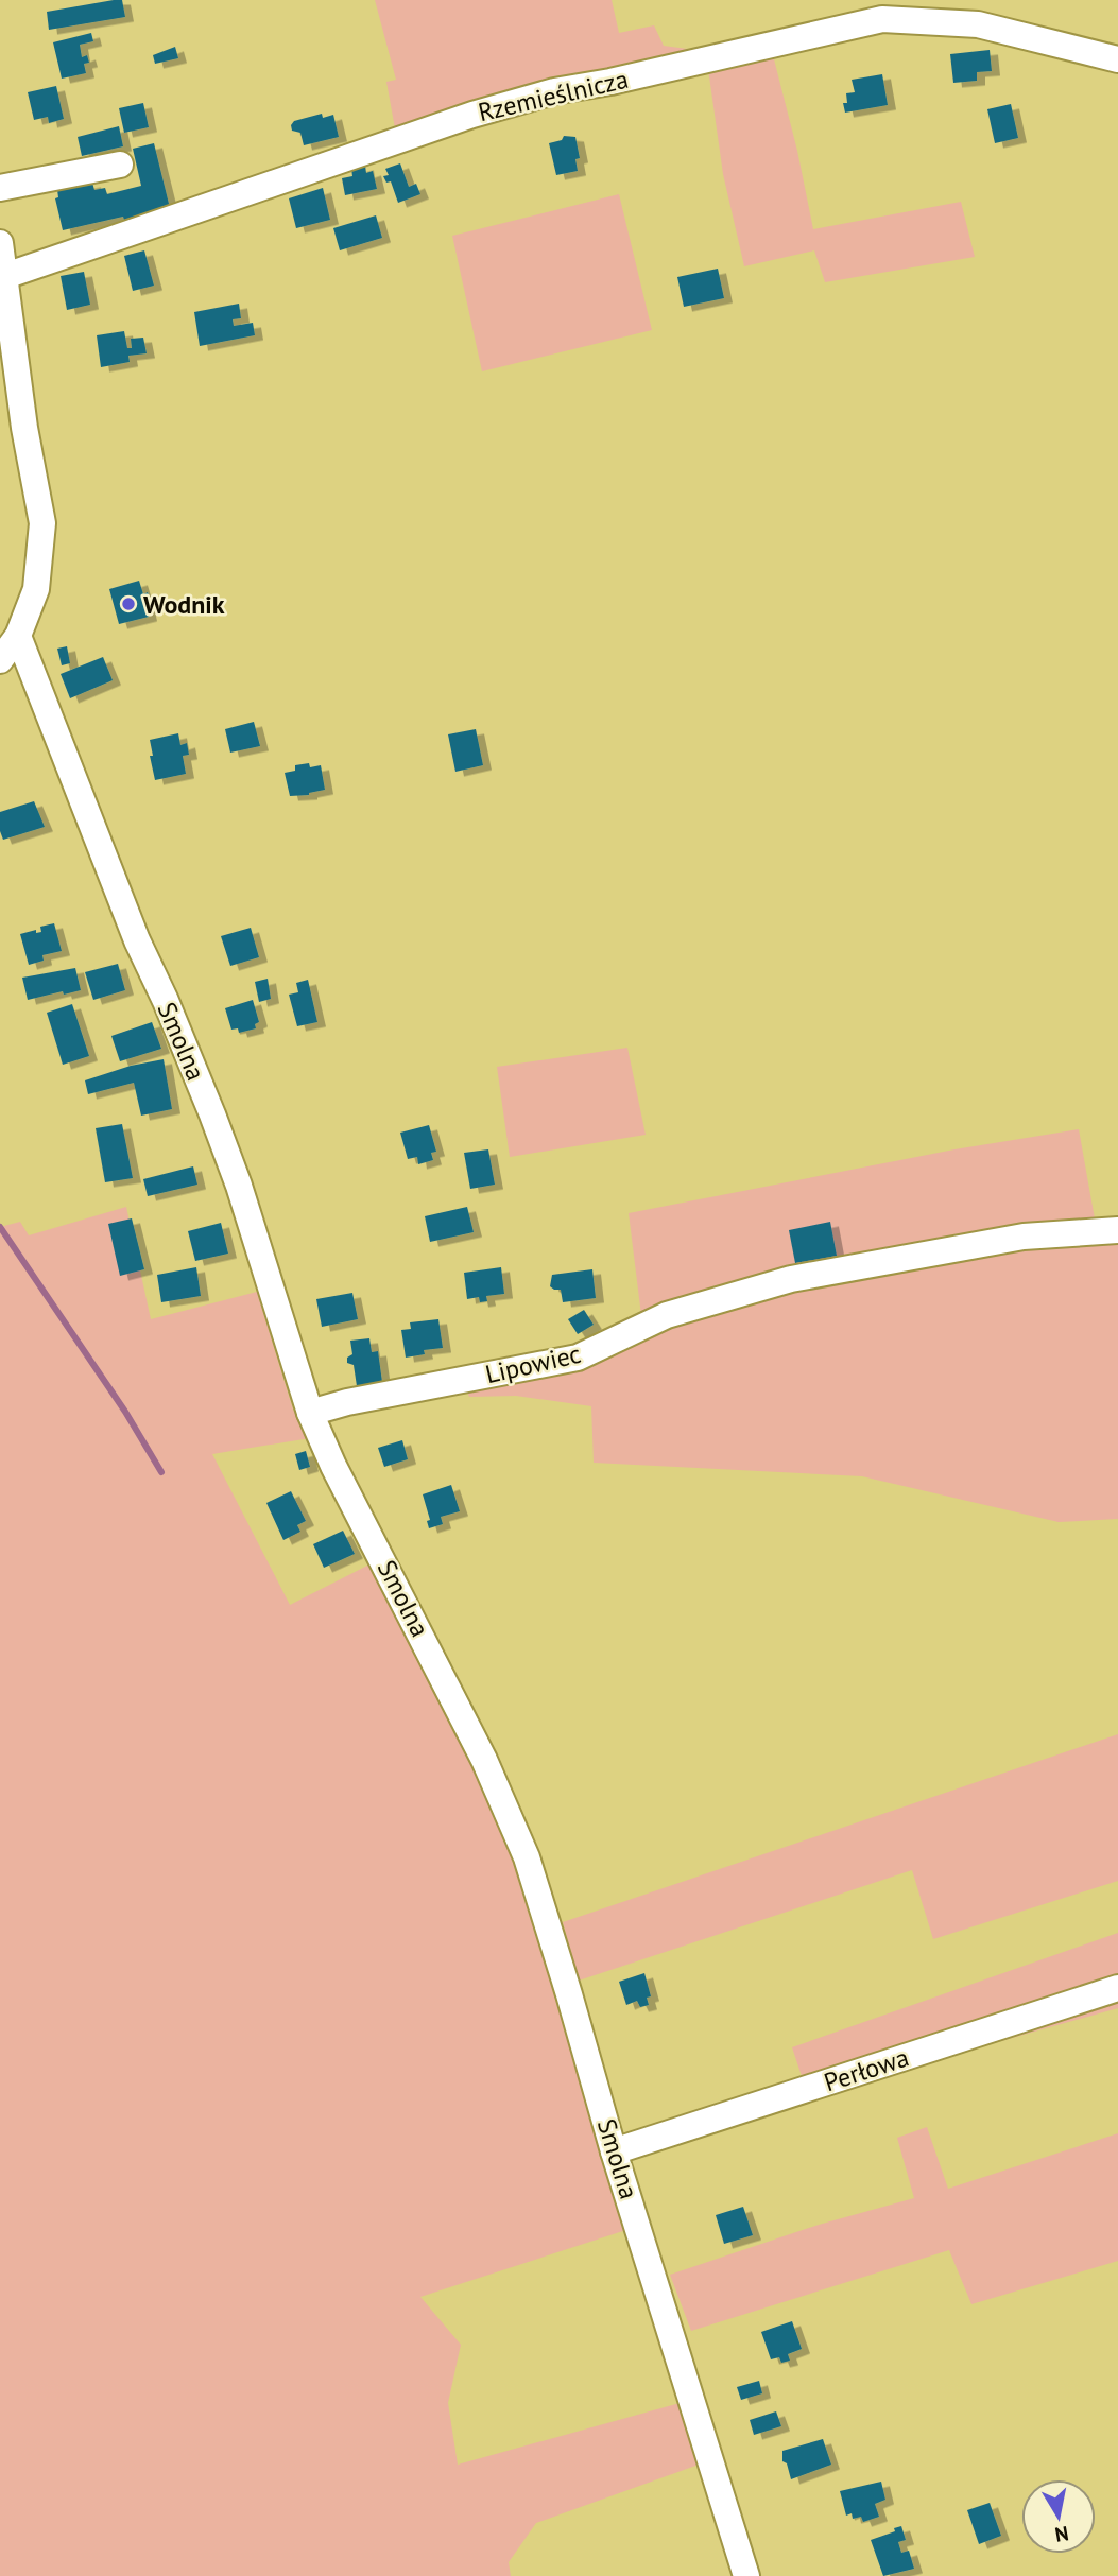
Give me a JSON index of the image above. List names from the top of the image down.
{
  "streets": {
    "street": [
      "Rzemieślnicza",
      "Smolna",
      "Lipowiec",
      "Perłowa"
    ]
  },
  "crossings": [
    ["Smolna", "Lipowiec"],
    ["Smolna", "Perłowa"]
  ],
  "places": ["Wodnik"],
  "north": "bottom"
}
